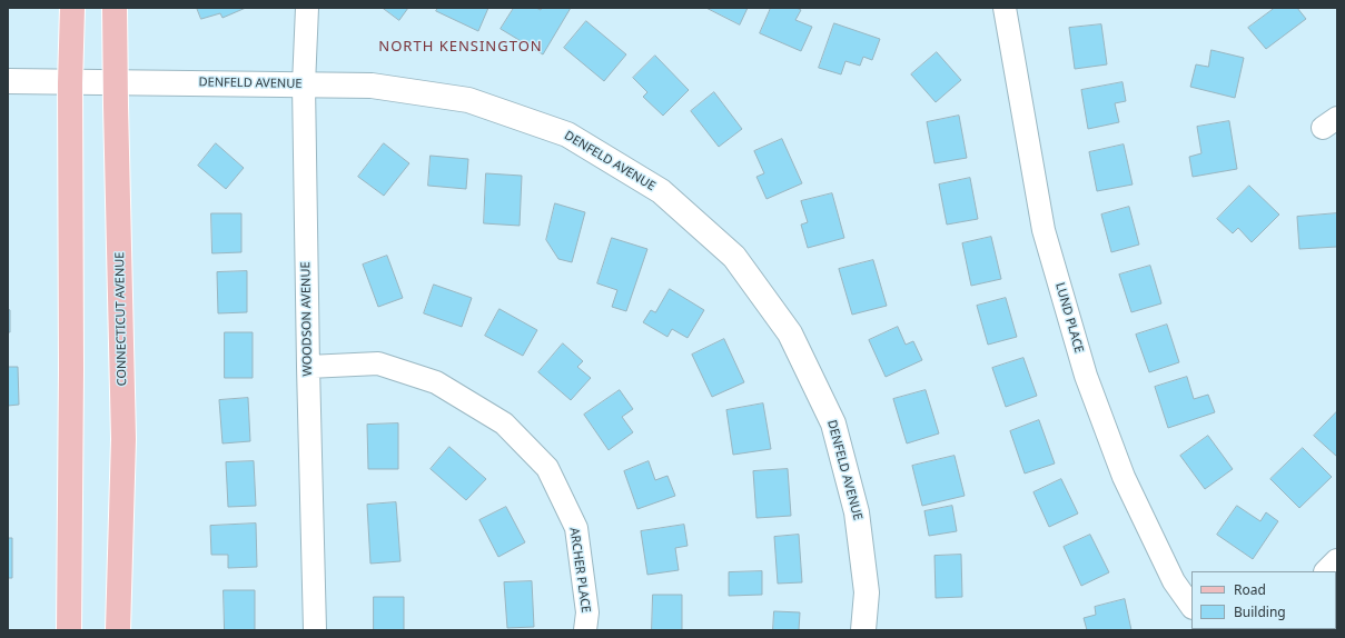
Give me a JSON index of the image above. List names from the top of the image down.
{
  "streets": {
    "main road": ["CONNECTICUT AVENUE"],
    "street": [
      "DENFELD AVENUE",
      "LUND PLACE",
      "WOODSON AVENUE",
      "ARCHER PLACE"
    ]
  },
  "crossings": [
    ["DENFELD AVENUE", "CONNECTICUT AVENUE"],
    ["DENFELD AVENUE", "WOODSON AVENUE"],
    ["WOODSON AVENUE", "ARCHER PLACE"]
  ],
  "districts": ["NORTH KENSINGTON"],
  "legend": ["Road", "Building"]
}
